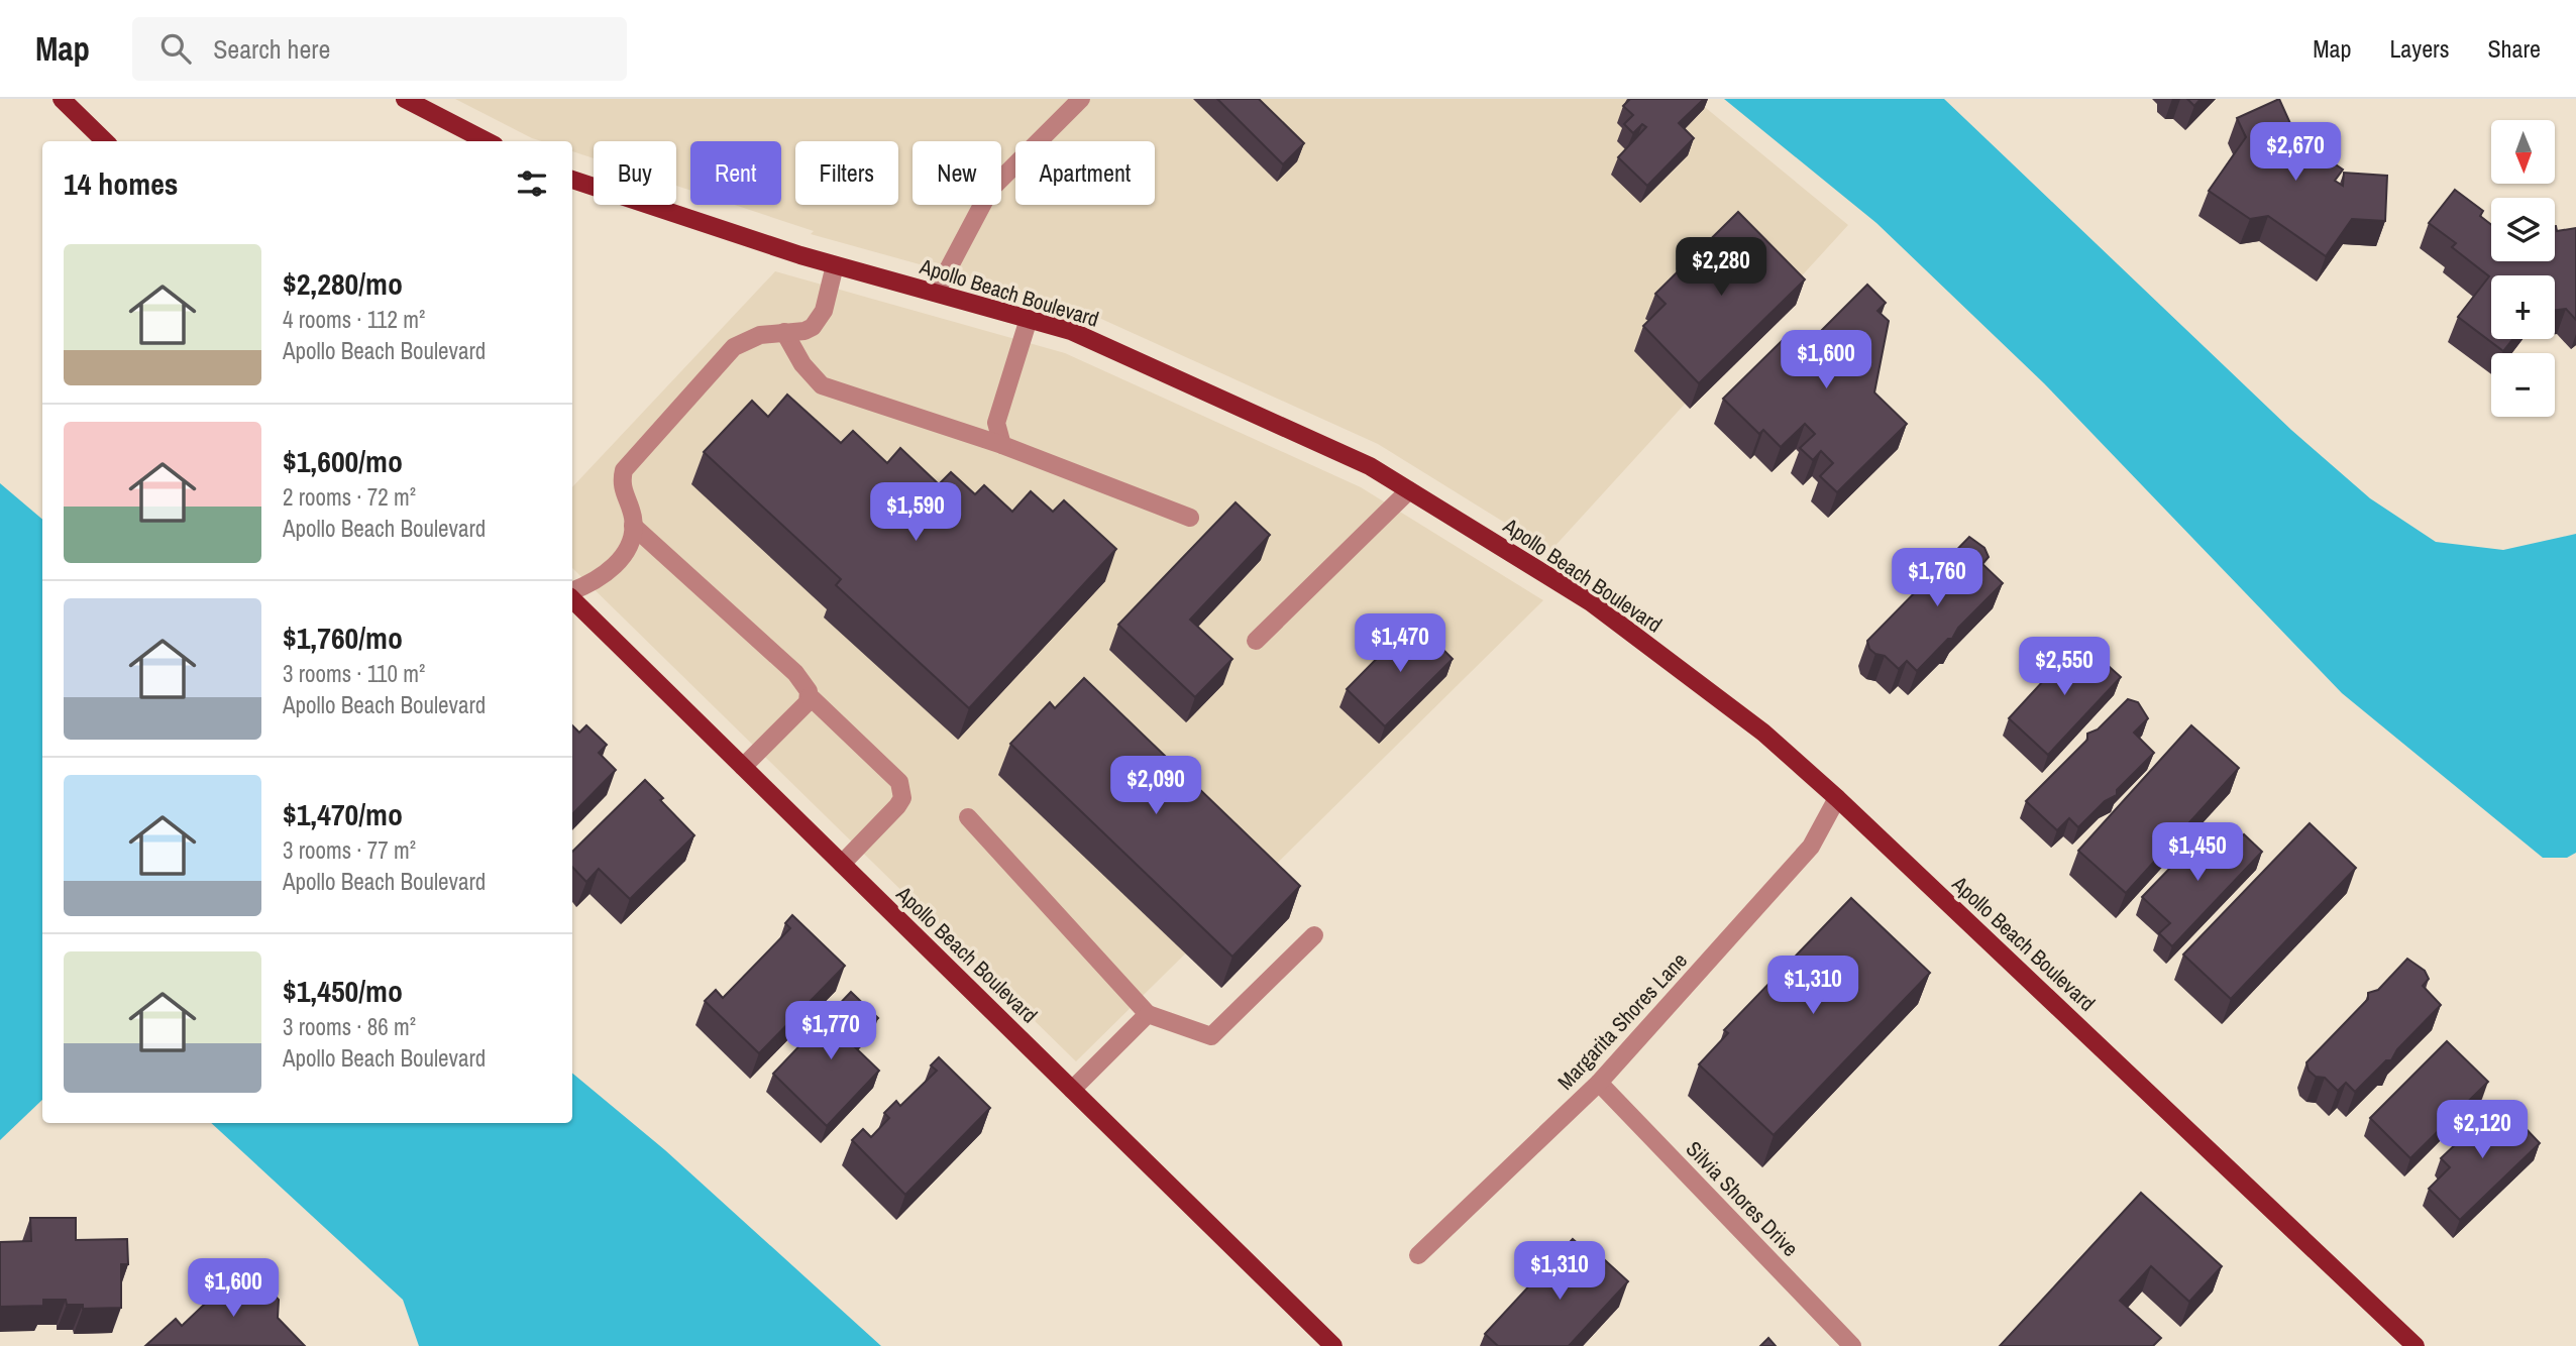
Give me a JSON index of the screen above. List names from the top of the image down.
{
  "streets": {
    "main road": ["Apollo Beach Boulevard"],
    "street": ["Margarita Shores Lane", "Silvia Shores Drive"]
  },
  "crossings": [
    ["Apollo Beach Boulevard", "Margarita Shores Lane"],
    ["Margarita Shores Lane", "Silvia Shores Drive"]
  ],
  "north": "bottom",
  "page": {
    "header": "Map",
    "search": "Search here",
    "nav": ["Map", "Layers", "Share"],
    "map_buttons": ["+", "−"],
    "price": [
      "$2,670",
      "$2,280",
      "$1,600",
      "$1,590",
      "$1,760",
      "$1,470",
      "$2,550",
      "$2,090",
      "$1,450",
      "$1,310",
      "$1,770",
      "$2,120",
      "$1,310",
      "$1,600"
    ],
    "chip": [
      "Buy",
      "Rent",
      "Filters",
      "New",
      "Apartment"
    ],
    "heading": "14 homes",
    "list": [
      {
        "name": "$2,280/mo",
        "note": "4 rooms · 112 m² · Apollo Beach Boulevard"
      },
      {
        "name": "$1,600/mo",
        "note": "2 rooms · 72 m² · Apollo Beach Boulevard"
      },
      {
        "name": "$1,760/mo",
        "note": "3 rooms · 110 m² · Apollo Beach Boulevard"
      },
      {
        "name": "$1,470/mo",
        "note": "3 rooms · 77 m² · Apollo Beach Boulevard"
      },
      {
        "name": "$1,450/mo",
        "note": "3 rooms · 86 m² · Apollo Beach Boulevard"
      }
    ]
  }
}
